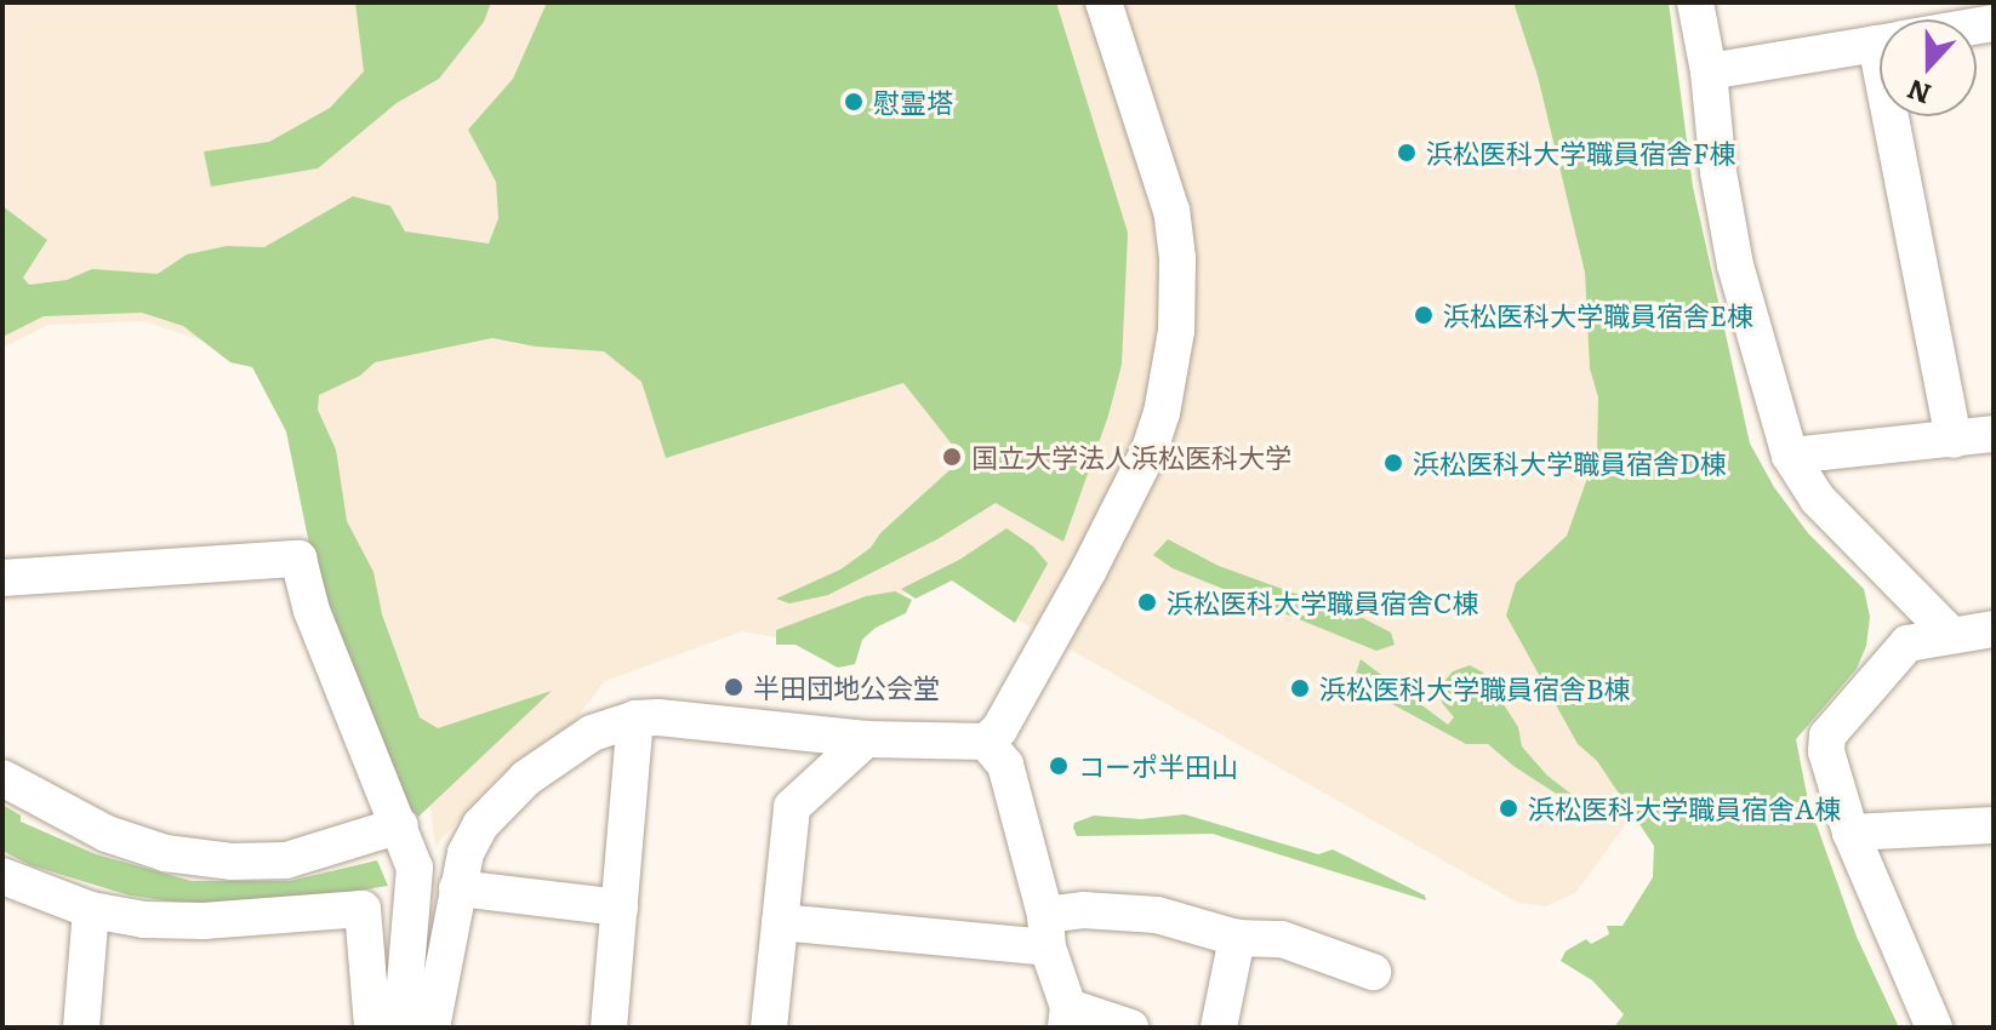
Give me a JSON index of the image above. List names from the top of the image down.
{
  "places": [
    "慰霊塔",
    "浜松医科大学職員宿舎F棟",
    "浜松医科大学職員宿舎E棟",
    "国立大学法人浜松医科大学",
    "浜松医科大学職員宿舎D棟",
    "浜松医科大学職員宿舎C棟",
    "半田団地公会堂",
    "浜松医科大学職員宿舎B棟",
    "コーポ半田山",
    "浜松医科大学職員宿舎A棟"
  ],
  "north": "bottom"
}
